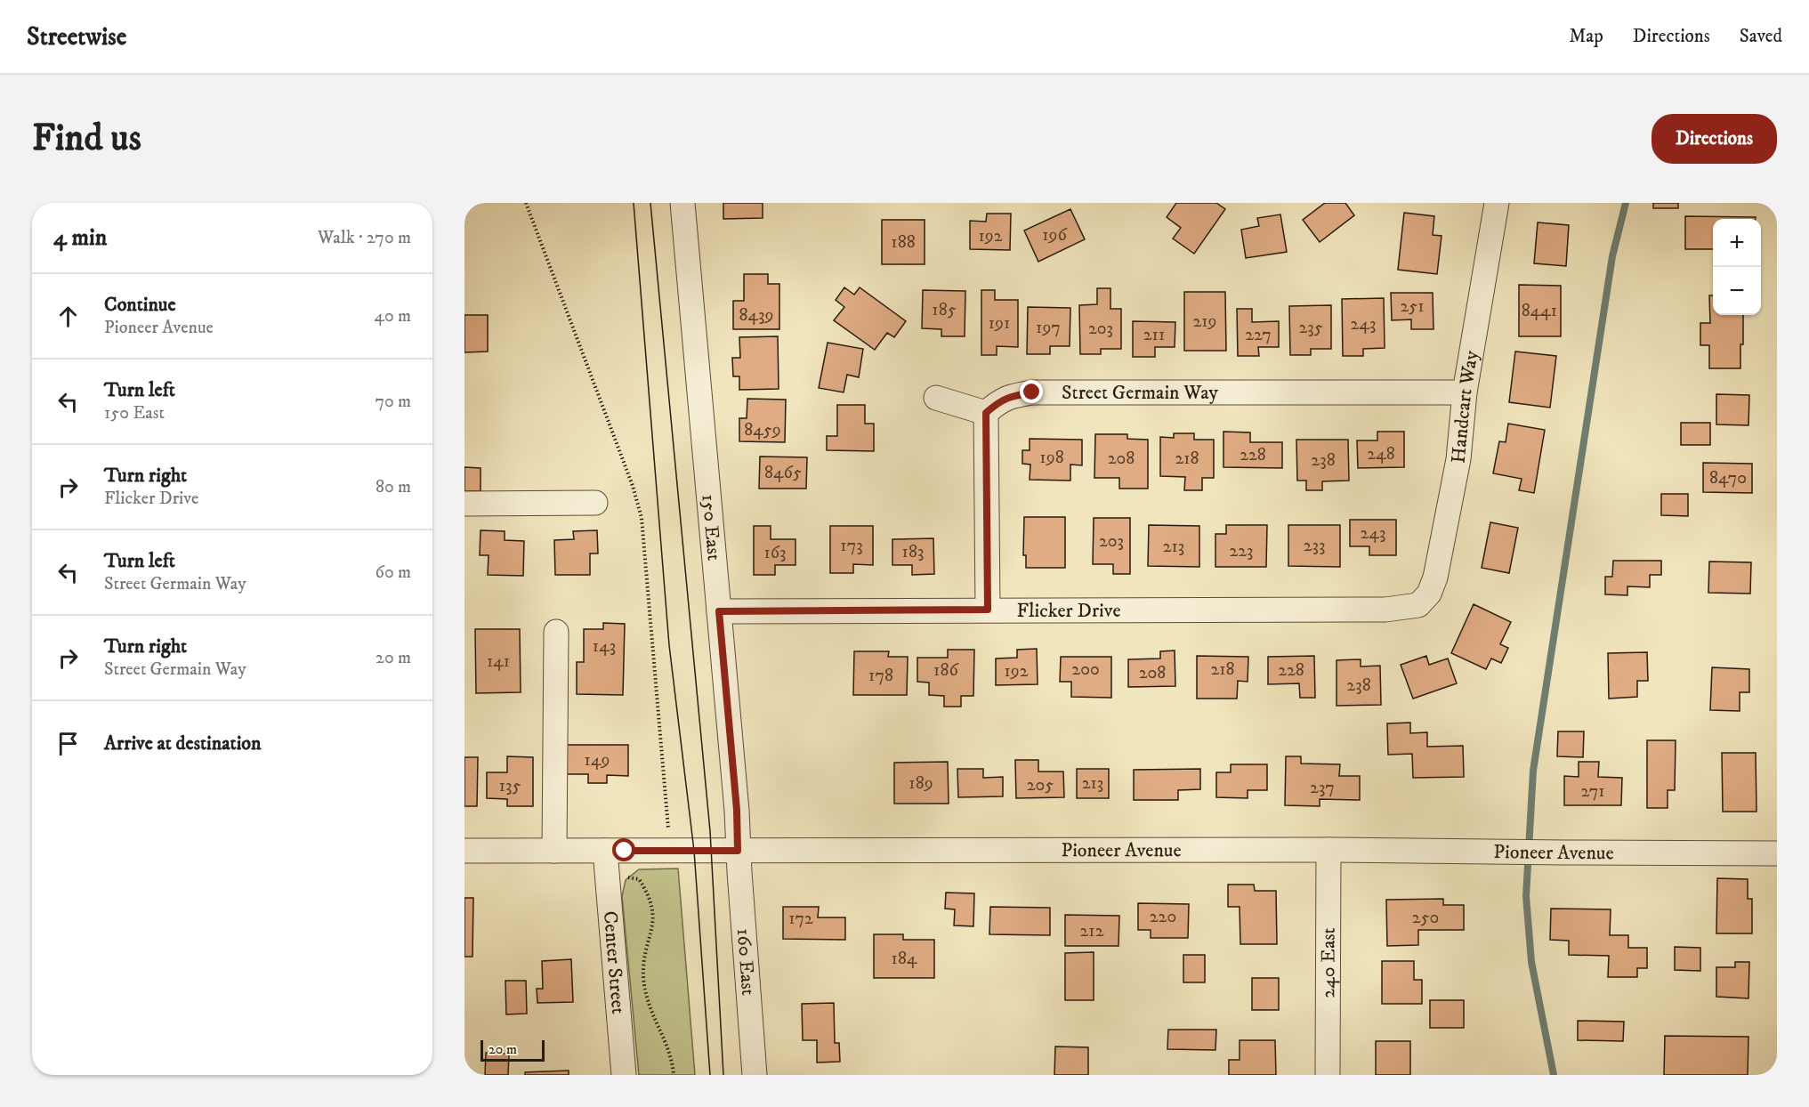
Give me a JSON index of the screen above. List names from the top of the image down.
{
  "streets": {
    "street": [
      "Street Germain Way",
      "Handcart Way",
      "150 East",
      "Flicker Drive",
      "Pioneer Avenue",
      "240 East",
      "Center Street",
      "160 East"
    ]
  },
  "crossings": [
    ["Street Germain Way", "Handcart Way"],
    ["Handcart Way", "Flicker Drive"],
    ["150 East", "Flicker Drive"],
    ["150 East", "Pioneer Avenue"],
    ["150 East", "160 East"],
    ["Pioneer Avenue", "240 East"],
    ["Pioneer Avenue", "Center Street"],
    ["Pioneer Avenue", "160 East"]
  ],
  "house_numbers": [
    "196",
    "192",
    "188",
    "251",
    "185",
    "8441",
    "8439",
    "219",
    "191",
    "243",
    "197",
    "235",
    "203",
    "211",
    "227",
    "8459",
    "248",
    "228",
    "198",
    "208",
    "218",
    "238",
    "8465",
    "8470",
    "243",
    "203",
    "173",
    "233",
    "213",
    "223",
    "183",
    "163",
    "143",
    "141",
    "200",
    "218",
    "186",
    "228",
    "192",
    "208",
    "178",
    "238",
    "149",
    "189",
    "213",
    "205",
    "135",
    "237",
    "271",
    "220",
    "250",
    "172",
    "212",
    "184"
  ],
  "scale_bar": "20 m",
  "page": {
    "header": "Streetwise",
    "nav": ["Map", "Directions", "Saved"],
    "buttons": "Directions",
    "title": "Find us",
    "heading": ["4 min", "Walk · 270 m"],
    "map_buttons": ["+", "−"],
    "list": [
      ["Continue", "Pioneer Avenue", "40 m"],
      ["Turn left", "150 East", "70 m"],
      ["Turn right", "Flicker Drive", "80 m"],
      ["Turn left", "Street Germain Way", "60 m"],
      ["Turn right", "Street Germain Way", "20 m"],
      "Arrive at destination"
    ],
    "scale": "20 m"
  }
}
